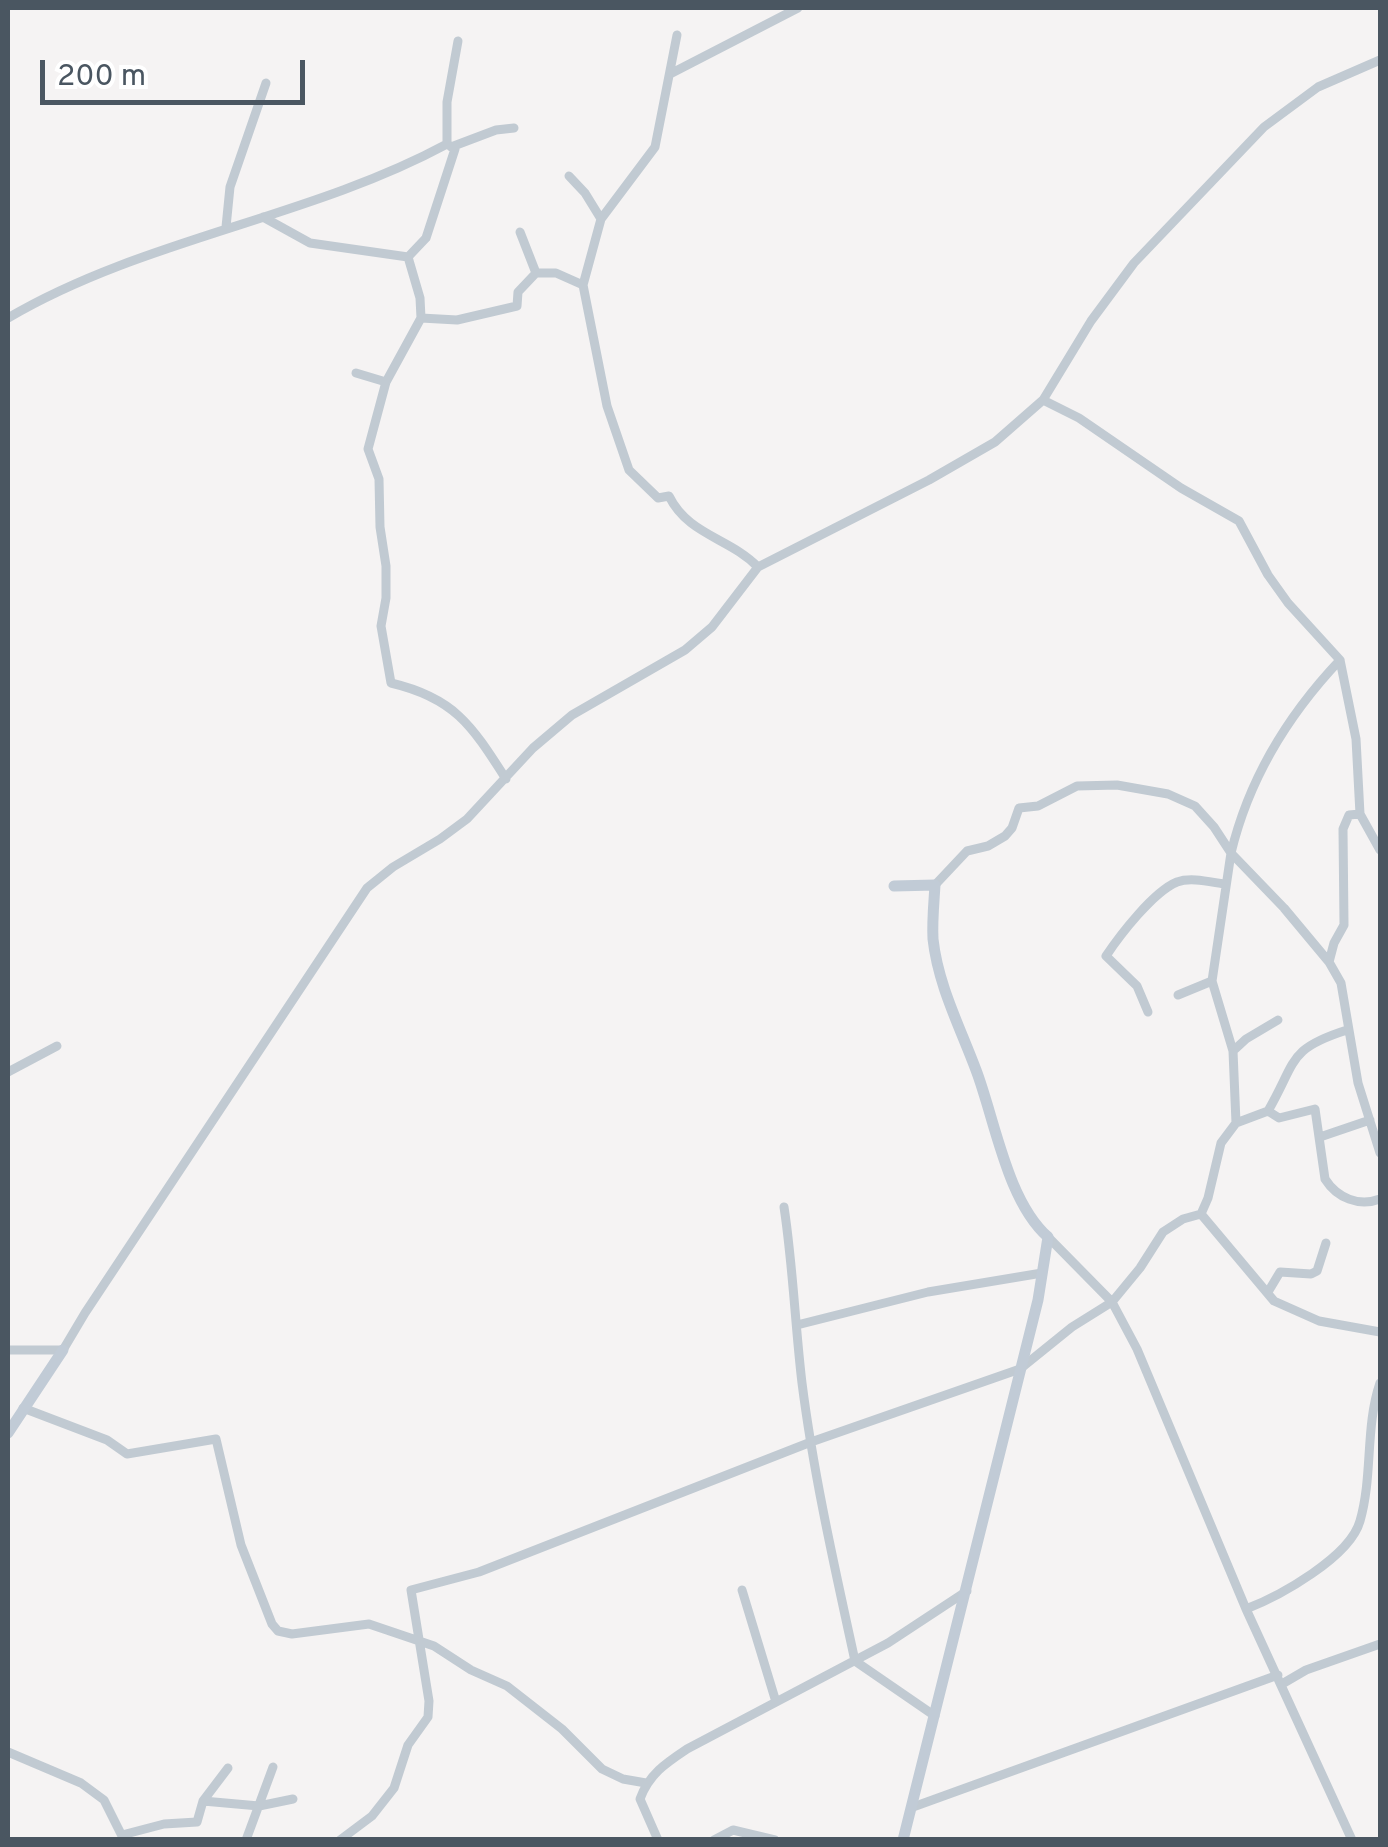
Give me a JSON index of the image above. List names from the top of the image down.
{
  "scale_bar": "200 m"
}
